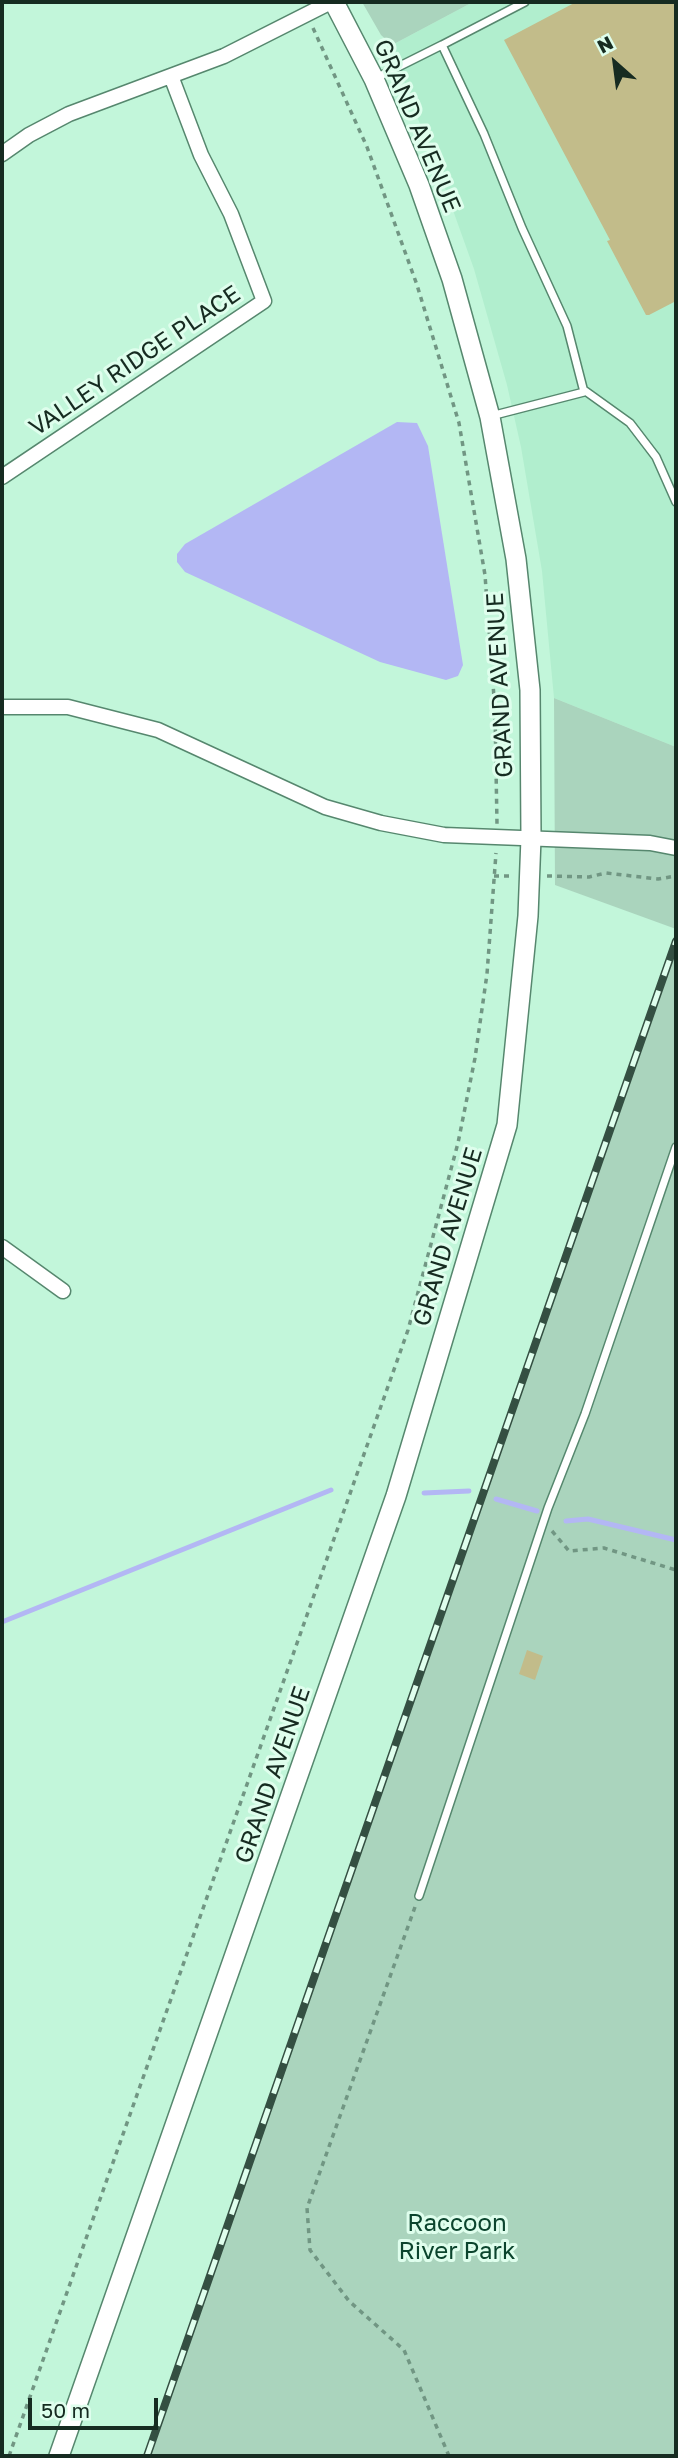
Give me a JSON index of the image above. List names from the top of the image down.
{
  "streets": {
    "main road": ["GRAND AVENUE"],
    "street": ["VALLEY RIDGE PLACE"]
  },
  "parks": ["Raccoon River Park"],
  "scale_bar": "50 m",
  "north": "top left"
}
